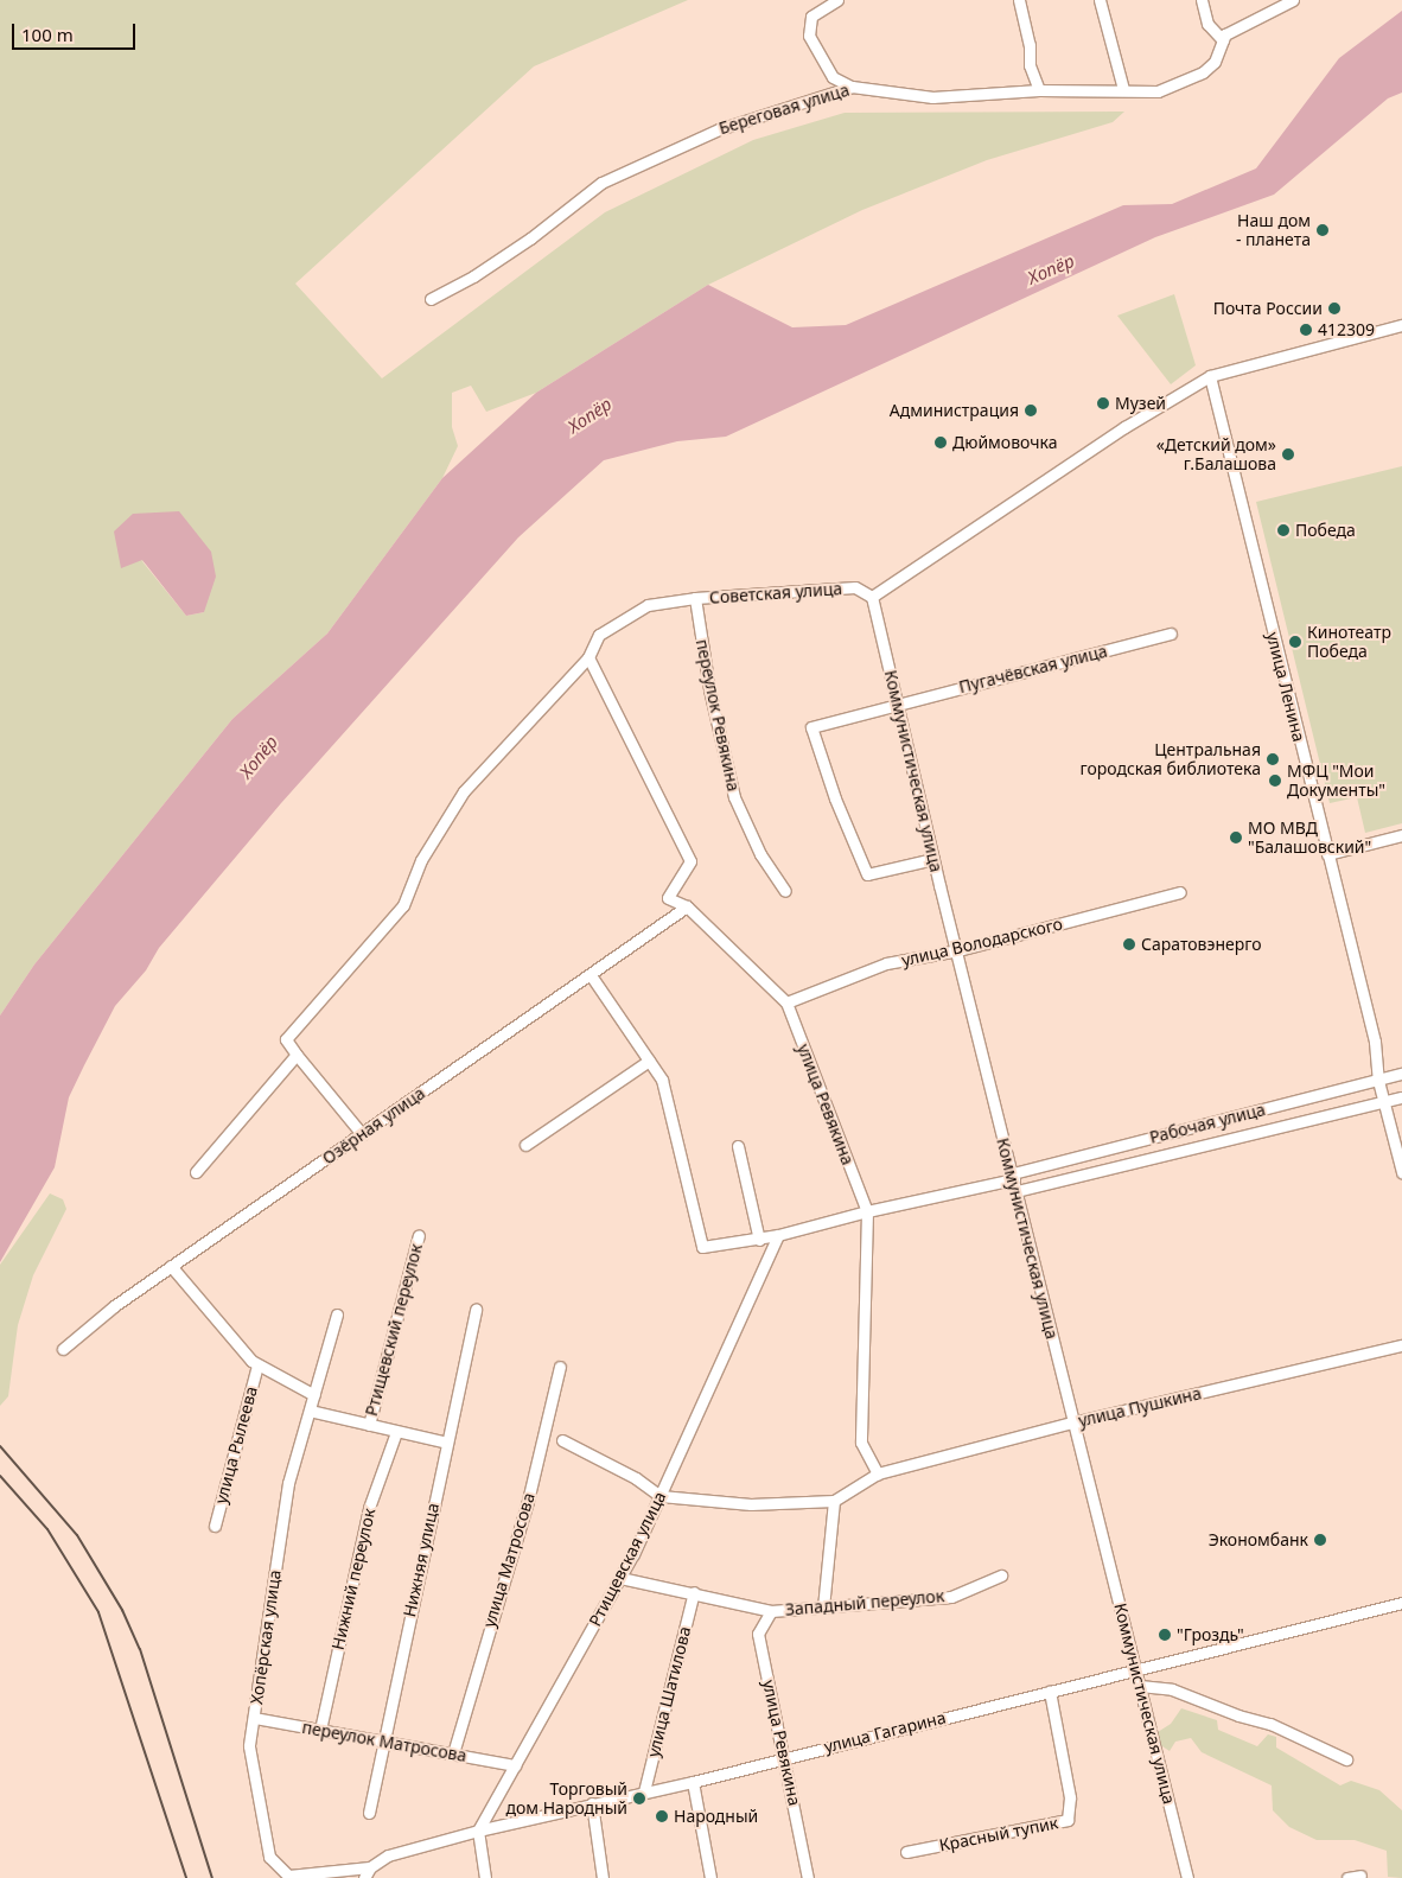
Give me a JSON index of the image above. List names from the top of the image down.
{
  "streets": {
    "street": [
      "Береговая улица",
      "Советская улица",
      "Пугачёвская улица",
      "улица Ленина",
      "переулок Ревякина",
      "Коммунистическая улица",
      "улица Володарского",
      "улица Ревякина",
      "Рабочая улица",
      "Озёрная улица",
      "Ртищевский переулок",
      "улица Пушкина",
      "улица Рылеева",
      "Ртищевская улица",
      "Нижняя улица",
      "улица Матросова",
      "Нижний переулок",
      "Западный переулок",
      "Хопёрская улица",
      "улица Шатилова",
      "улица Гагарина",
      "переулок Матросова",
      "Красный тупик"
    ]
  },
  "crossings": [
    ["Советская улица", "переулок Ревякина"],
    ["Советская улица", "Коммунистическая улица"],
    ["Советская улица", "улица Ревякина"],
    ["Пугачёвская улица", "Коммунистическая улица"],
    ["улица Ленина", "Рабочая улица"],
    ["Коммунистическая улица", "улица Володарского"],
    ["Коммунистическая улица", "Рабочая улица"],
    ["Коммунистическая улица", "улица Пушкина"],
    ["Коммунистическая улица", "улица Гагарина"],
    ["улица Володарского", "улица Ревякина"],
    ["улица Ревякина", "Озёрная улица"],
    ["улица Ревякина", "улица Пушкина"],
    ["улица Ревякина", "Западный переулок"],
    ["улица Ревякина", "улица Гагарина"],
    ["Ртищевская улица", "Западный переулок"],
    ["Ртищевская улица", "улица Гагарина"],
    ["Ртищевская улица", "переулок Матросова"],
    ["Нижняя улица", "переулок Матросова"],
    ["улица Матросова", "переулок Матросова"],
    ["Нижний переулок", "переулок Матросова"],
    ["Западный переулок", "улица Шатилова"],
    ["Хопёрская улица", "улица Гагарина"],
    ["Хопёрская улица", "переулок Матросова"],
    ["улица Шатилова", "улица Гагарина"],
    ["улица Гагарина", "Красный тупик"]
  ],
  "water": ["Хопёр"],
  "places": [
    "Наш дом - планета",
    "Почта России",
    "412309",
    "Музей",
    "Администрация",
    "Дюймовочка",
    "«Детский дом» г.Балашова",
    "Победа",
    "Кинотеатр Победа",
    "Центральная городская библиотека",
    "МФЦ \"Мои Документы\"",
    "МО МВД \"Балашовский\"",
    "Саратовэнерго",
    "Экономбанк",
    "\"Гроздь\"",
    "Торговый дом Народный",
    "Народный"
  ],
  "scale_bar": "100 m"
}
